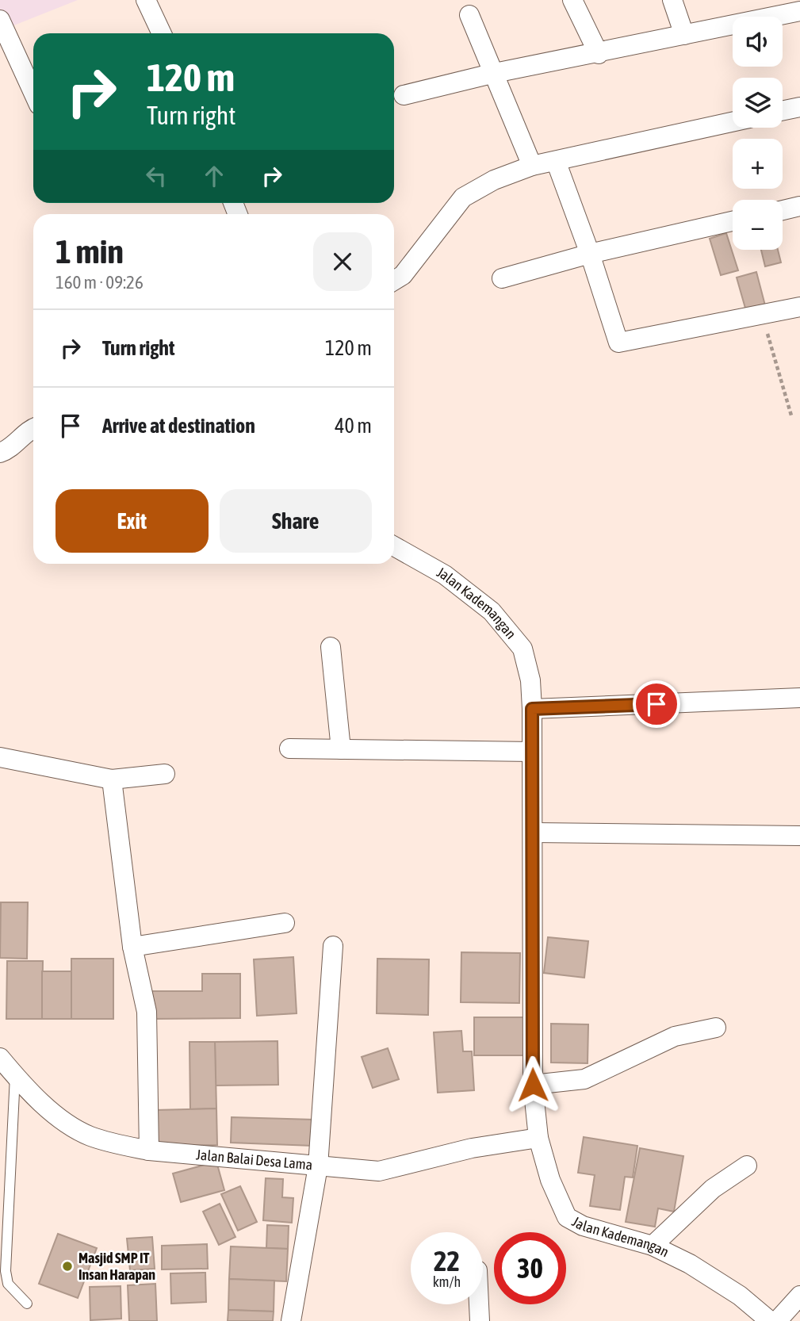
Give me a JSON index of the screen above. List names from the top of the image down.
{
  "streets": {
    "street": ["Jalan Kademangan", "Jalan Balai Desa Lama"]
  },
  "crossings": [
    ["Jalan Kademangan", "Jalan Balai Desa Lama"]
  ],
  "places": ["Masjid SMP IT Insan Harapan"],
  "page": {
    "map_buttons": ["+", "−"],
    "turn": ["120 m", "Turn right"],
    "heading": ["1 min", "160 m · 09:26"],
    "list": [
      {
        "name": "Turn right",
        "value": "120 m"
      },
      {
        "name": "Arrive at destination",
        "value": "40 m"
      }
    ],
    "buttons": ["Exit", "Share"],
    "speed": "22 km/h",
    "limit": "30"
  }
}
